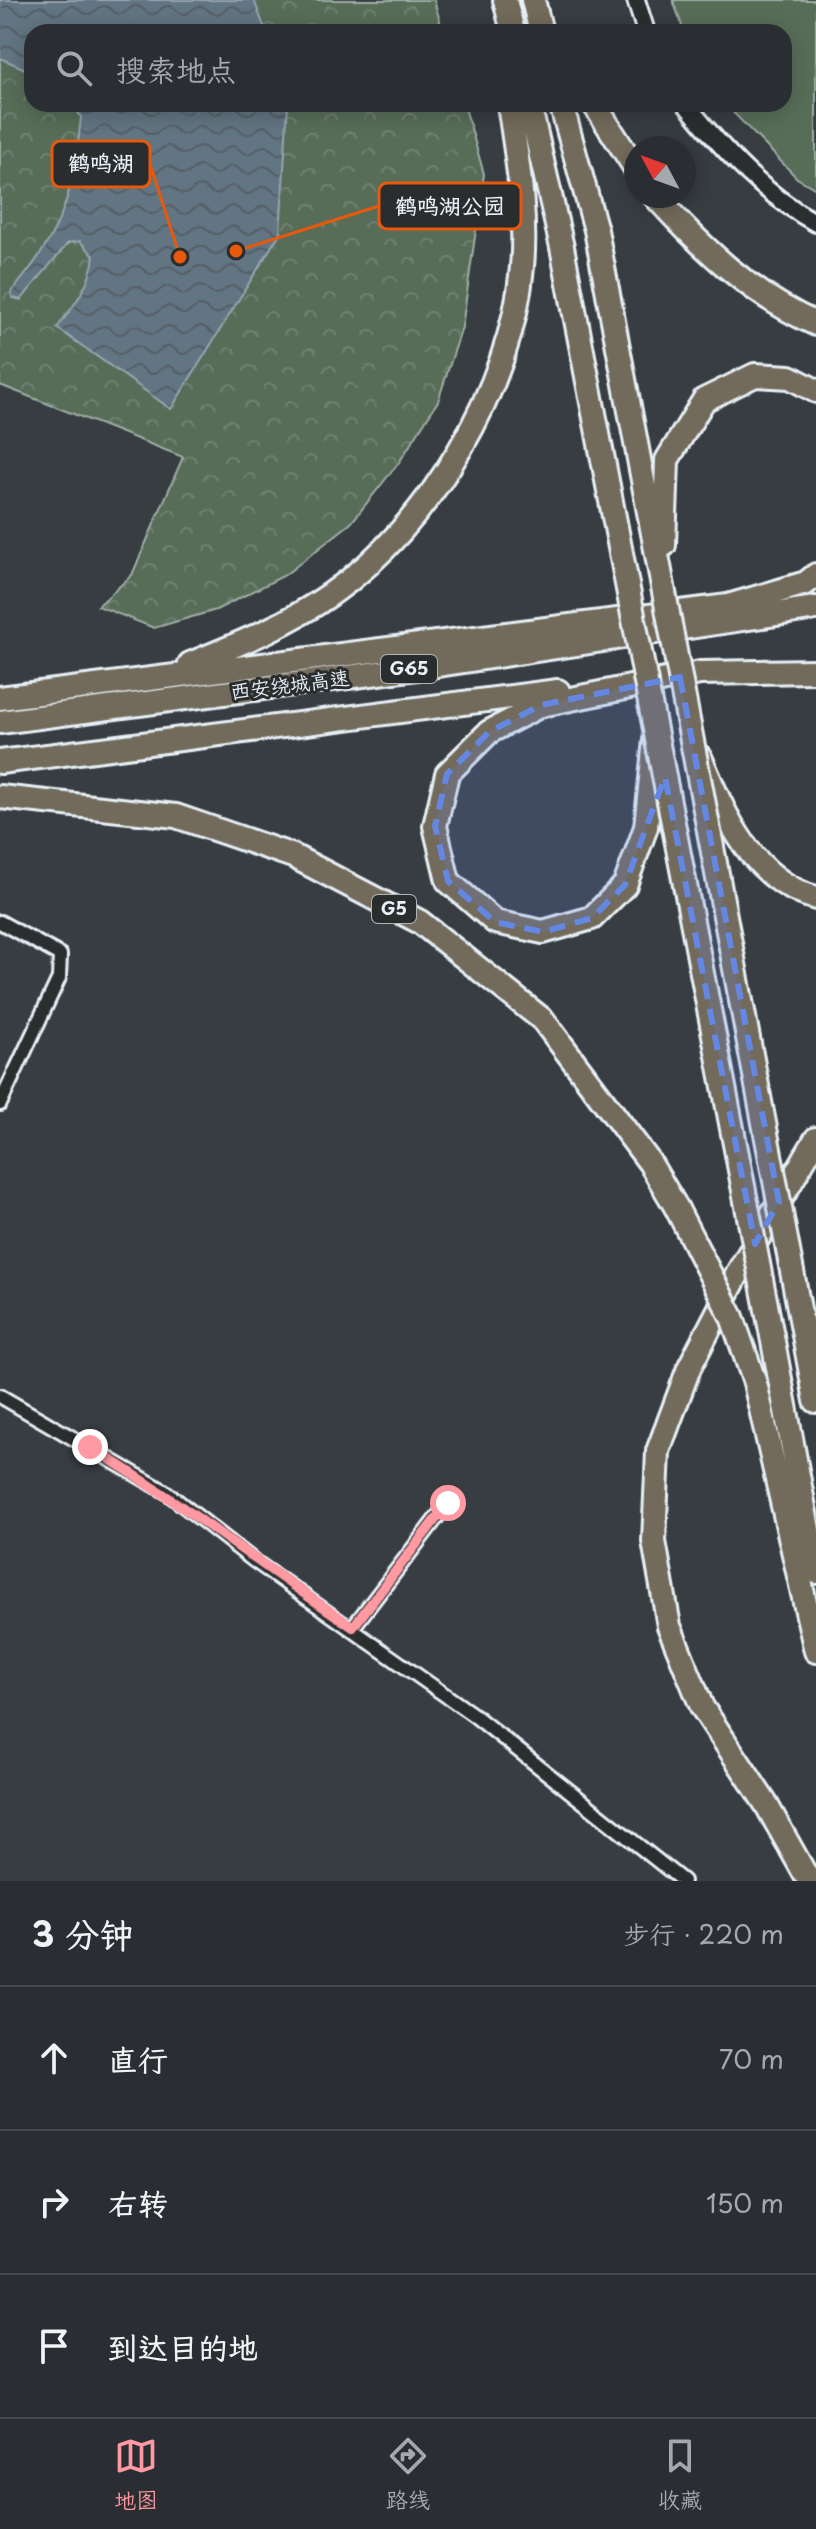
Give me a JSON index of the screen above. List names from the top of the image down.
{
  "streets": {
    "highway": ["G65", "西安绕城高速", "G5"]
  },
  "places": ["鹤鸣湖公园", "鹤鸣湖"],
  "north": "top left",
  "page": {
    "search": "搜索地点",
    "heading": ["3 分钟", "步行 · 220 m"],
    "list": [
      ["直行", "70 m"],
      ["右转", "150 m"],
      "到达目的地"
    ],
    "nav": ["地图", "路线", "收藏"]
  }
}
